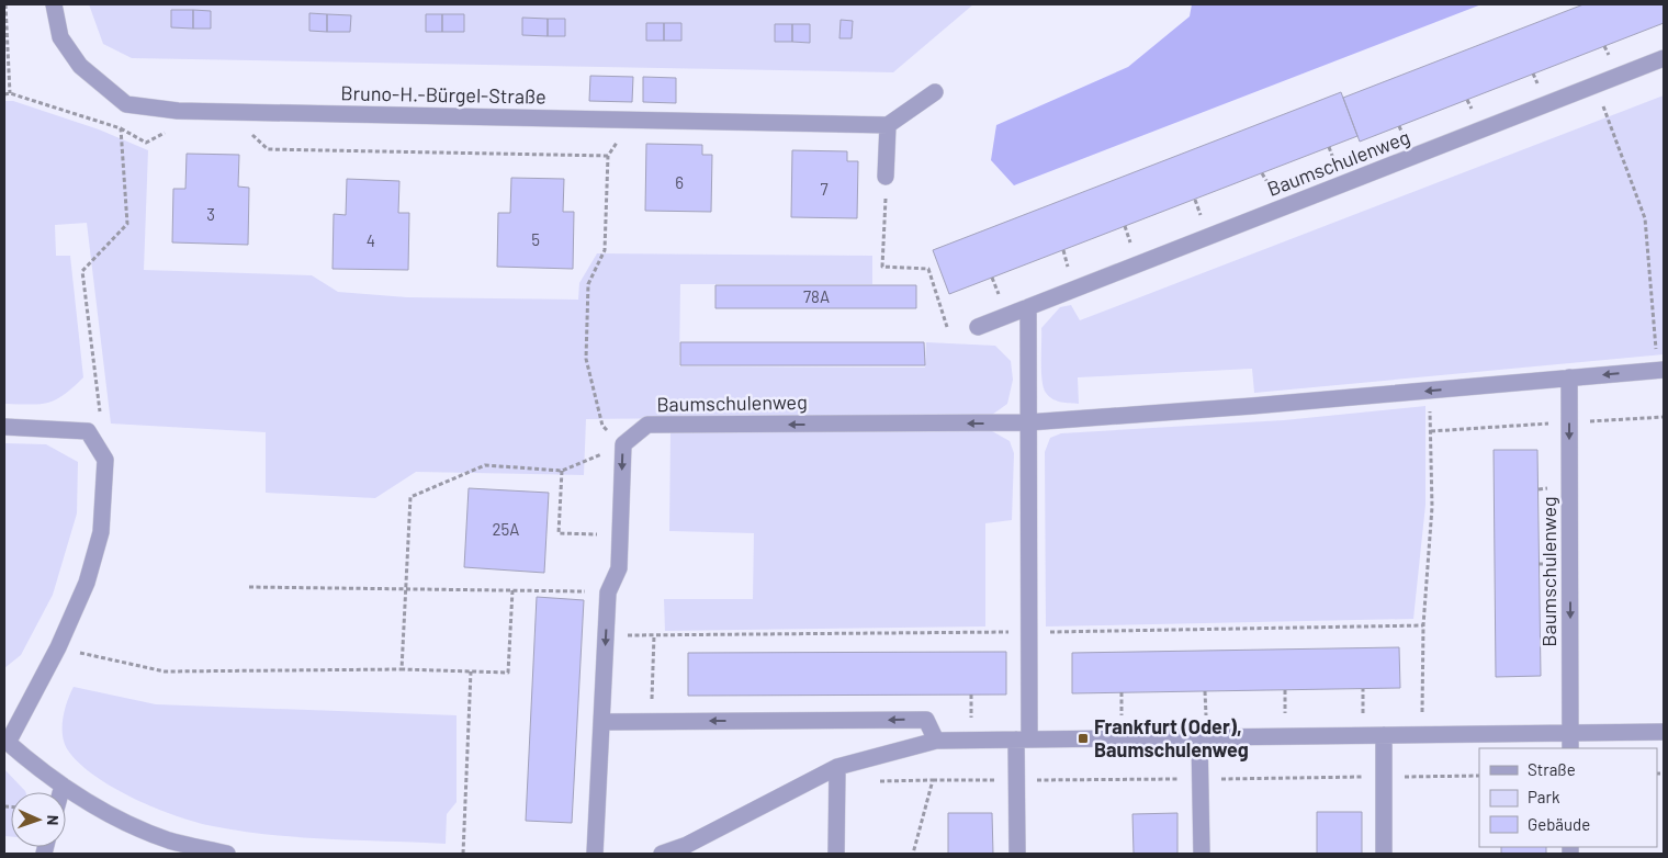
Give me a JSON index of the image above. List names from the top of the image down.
{
  "streets": {
    "street": ["Bruno-H.-Bürgel-Straße", "Baumschulenweg"]
  },
  "places": {
    "transit": ["Frankfurt (Oder), Baumschulenweg"]
  },
  "house_numbers": [
    "6",
    "7",
    "3",
    "5",
    "4",
    "78A",
    "25A"
  ],
  "legend": ["Straße", "Park", "Gebäude"],
  "north": "right"
}
